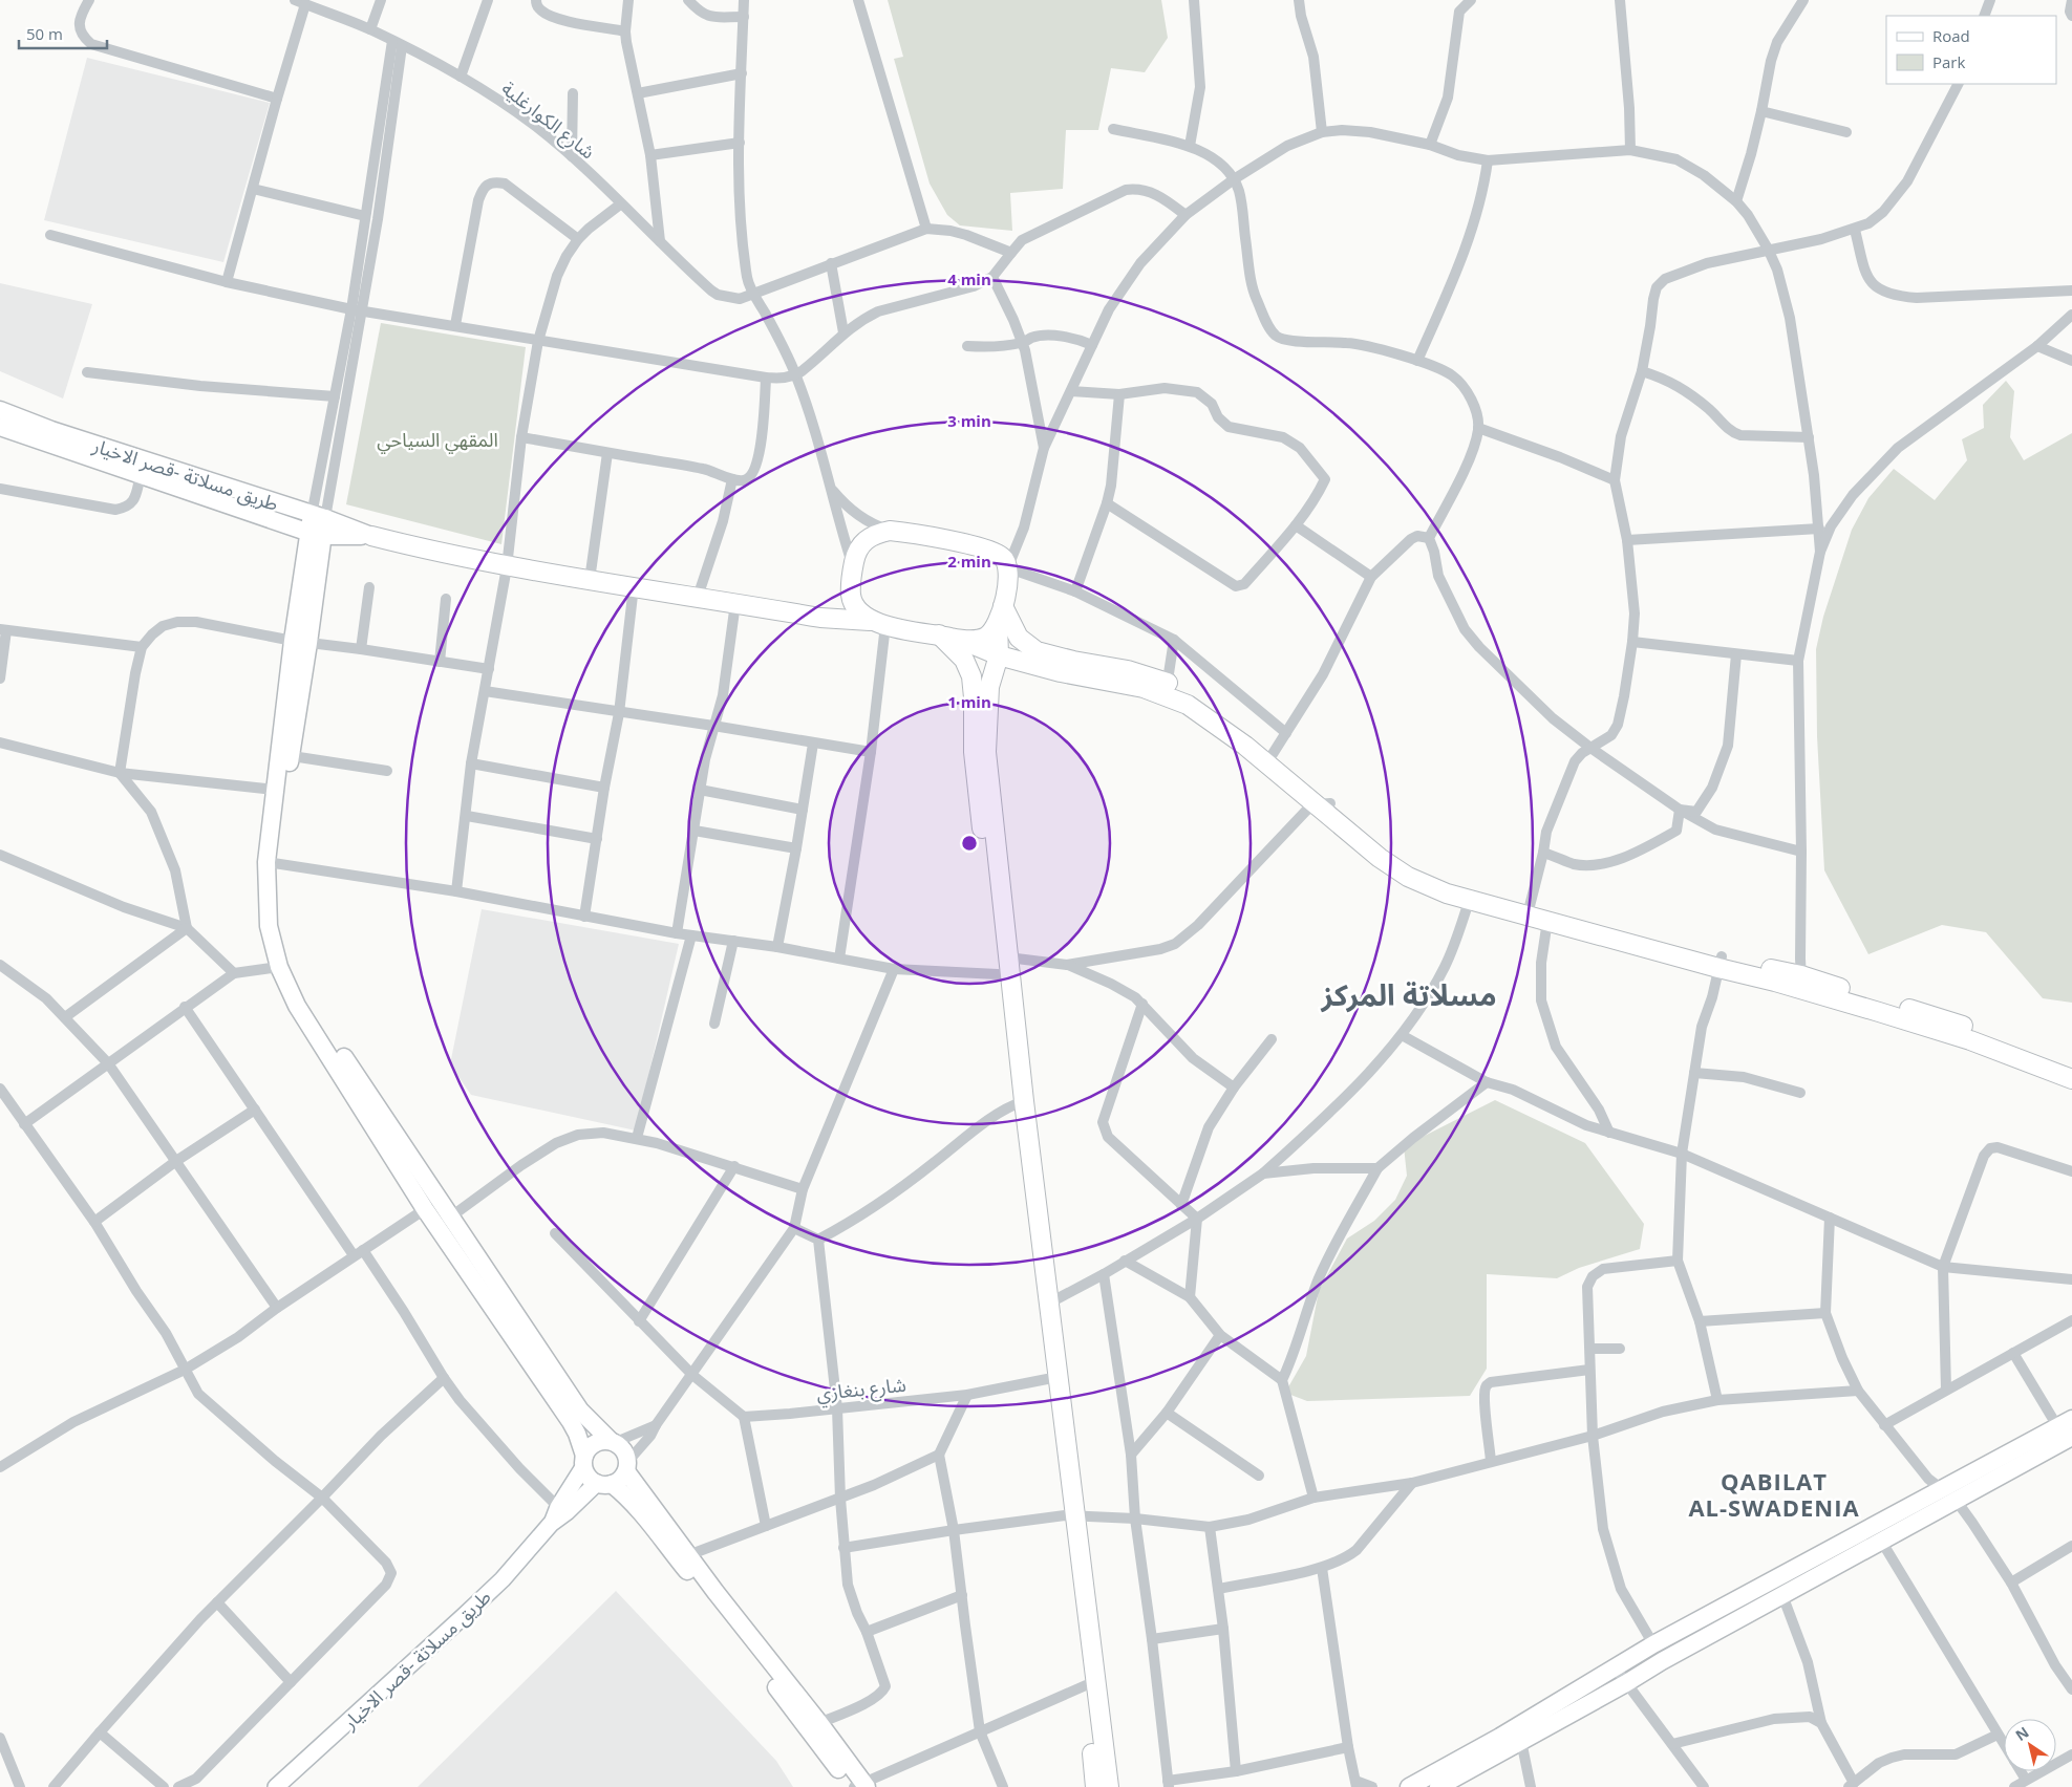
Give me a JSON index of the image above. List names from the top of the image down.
{
  "streets": {
    "main road": ["طريق مسلاتة -قصر الاخيار"],
    "street": ["شارع الكوارغلية", "شارع بنغازي"]
  },
  "districts": ["مسلاتة المركز", "QABILAT AL-SWADENIA"],
  "parks": ["المقهي السياحي"],
  "legend": ["Road", "Park"],
  "scale_bar": "50 m",
  "north": "top left",
  "rings": [
    "4 min",
    "3 min",
    "2 min",
    "1 min"
  ]
}
